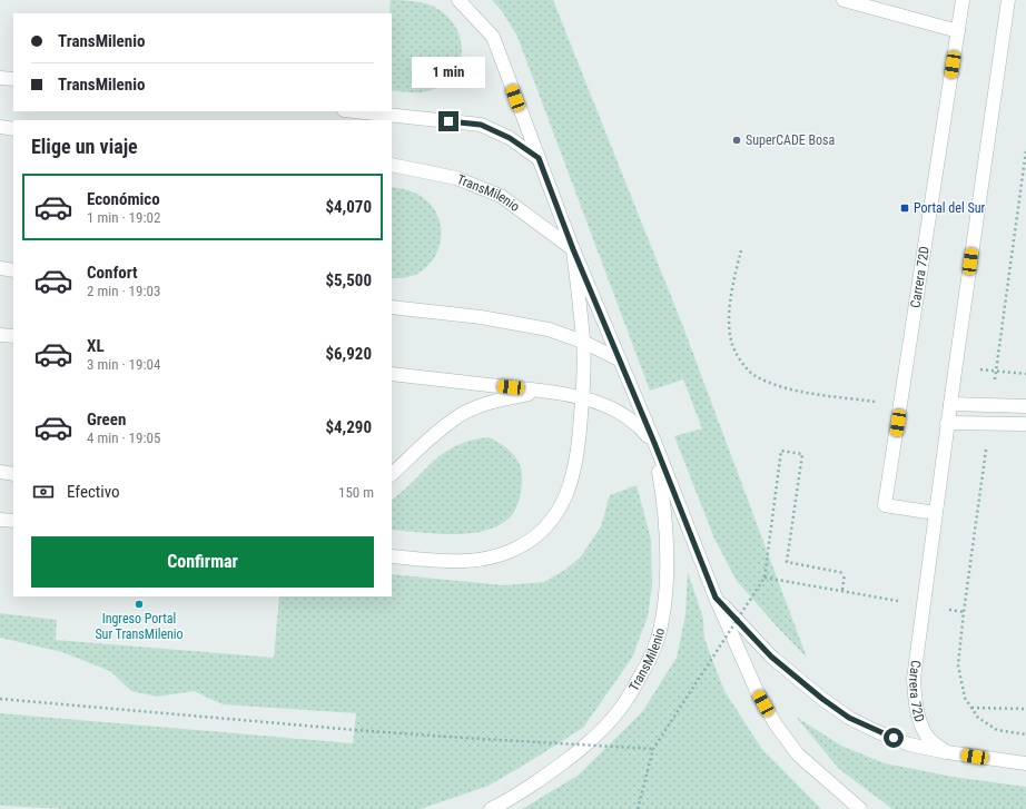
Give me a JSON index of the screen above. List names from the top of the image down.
{
  "streets": {
    "street": ["TransMilenio", "Carrera 72D"]
  },
  "crossings": [
    ["TransMilenio", "Carrera 72D"]
  ],
  "places": {
    "other": ["SuperCADE Bosa", "Ingreso Portal Sur TransMilenio"],
    "transit": ["Portal del Sur"]
  },
  "page": {
    "banner": ["TransMilenio", "TransMilenio"],
    "bubble": "1 min",
    "heading": "Elige un viaje",
    "list": [
      {
        "name": "Económico",
        "note": "1 min · 19:02",
        "value": "$4,070"
      },
      {
        "name": "Confort",
        "note": "2 min · 19:03",
        "value": "$5,500"
      },
      {
        "name": "XL",
        "note": "3 min · 19:04",
        "value": "$6,920"
      },
      {
        "name": "Green",
        "note": "4 min · 19:05",
        "value": "$4,290"
      }
    ],
    "pay": ["Efectivo", "150 m"],
    "buttons": "Confirmar"
  }
}
